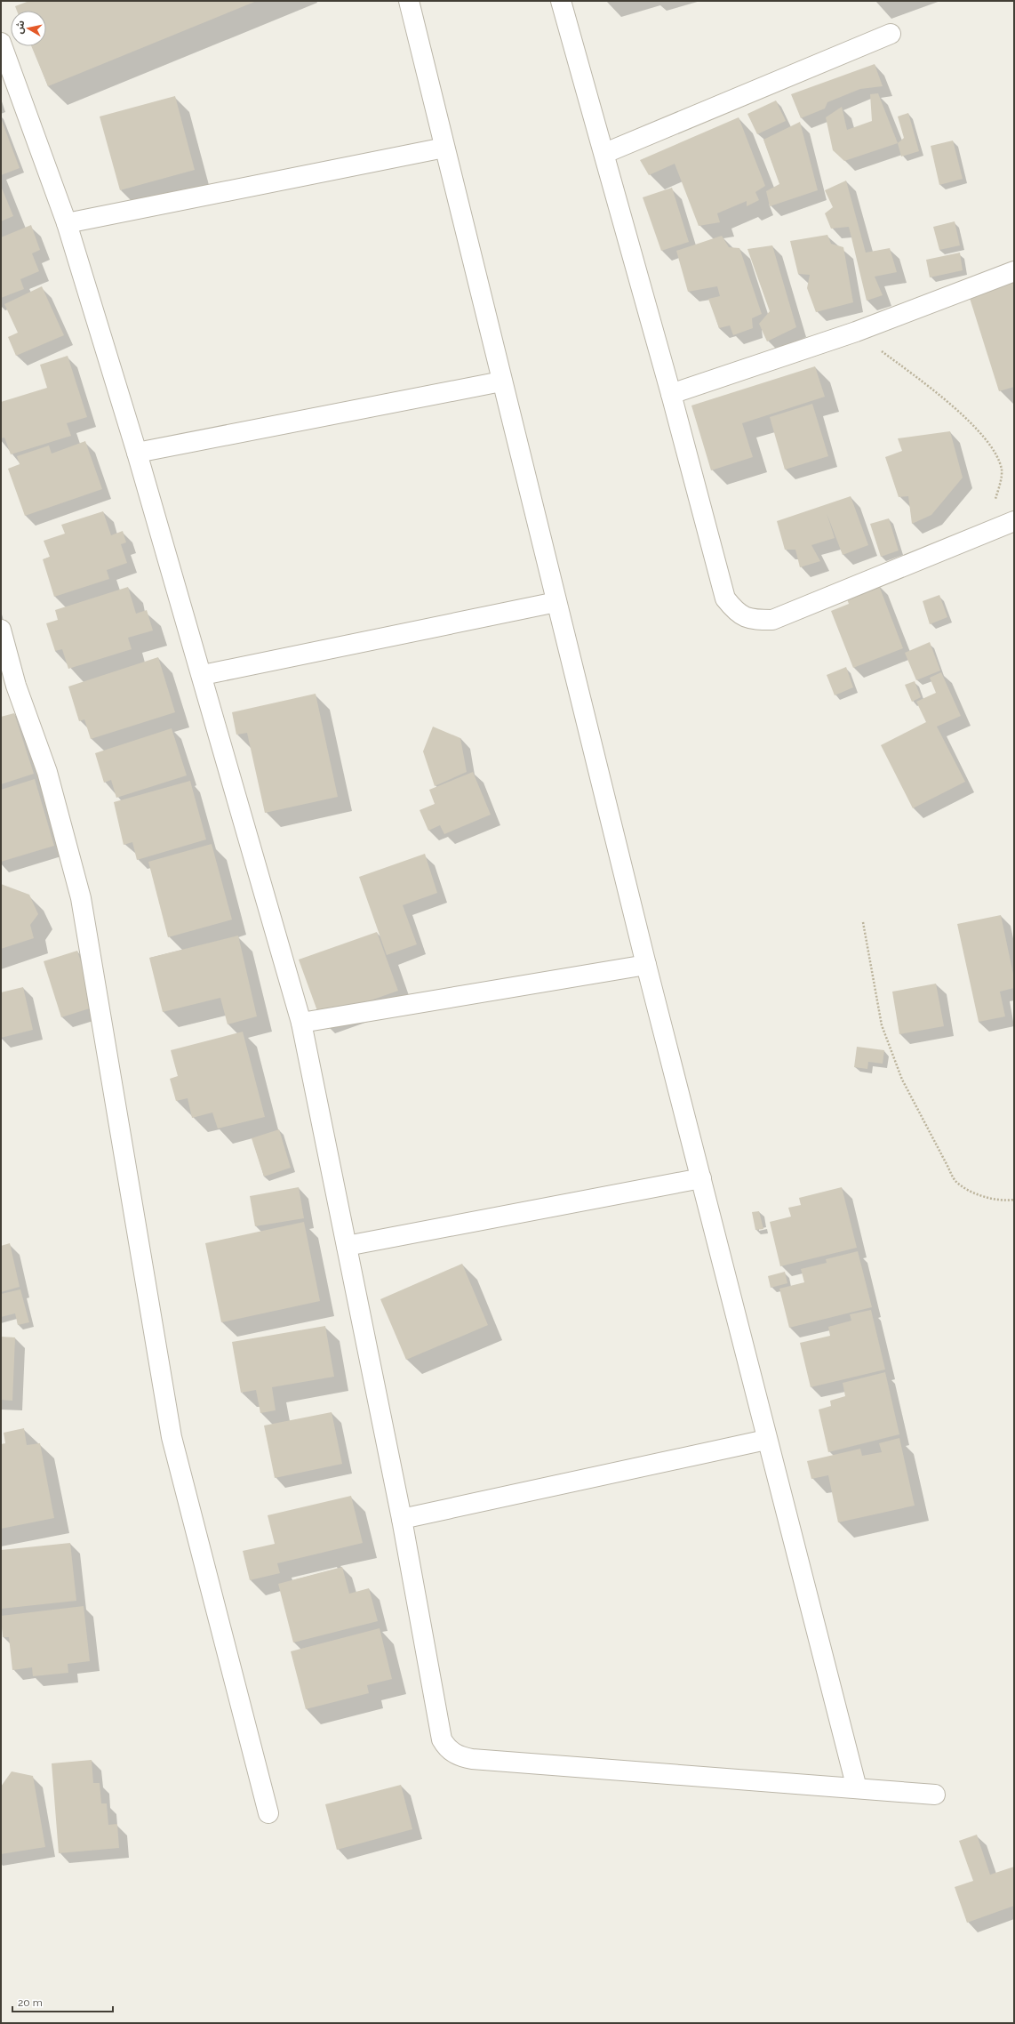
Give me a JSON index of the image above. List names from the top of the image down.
{
  "scale_bar": "20 m",
  "north": "left"
}
